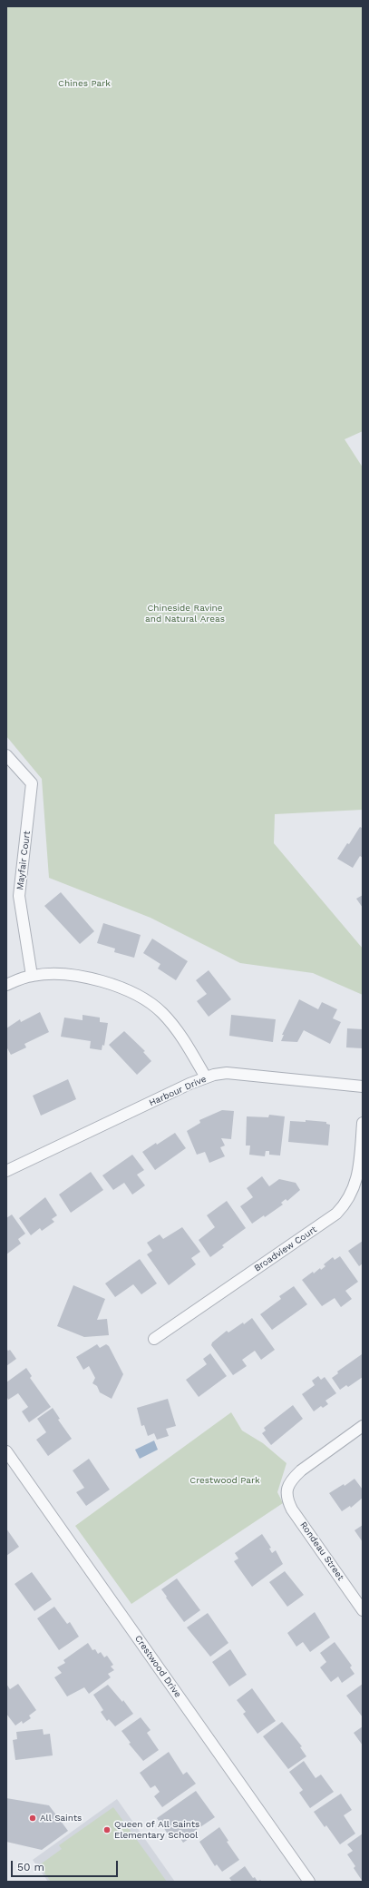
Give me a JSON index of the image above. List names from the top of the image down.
{
  "streets": {
    "street": [
      "Mayfair Court",
      "Harbour Drive",
      "Broadview Court",
      "Rondeau Street",
      "Crestwood Drive"
    ]
  },
  "parks": ["Chines Park", "Chineside Ravine and Natural Areas", "Crestwood Park"],
  "places": ["All Saints", "Queen of All Saints Elementary School"],
  "scale_bar": "50 m"
}
